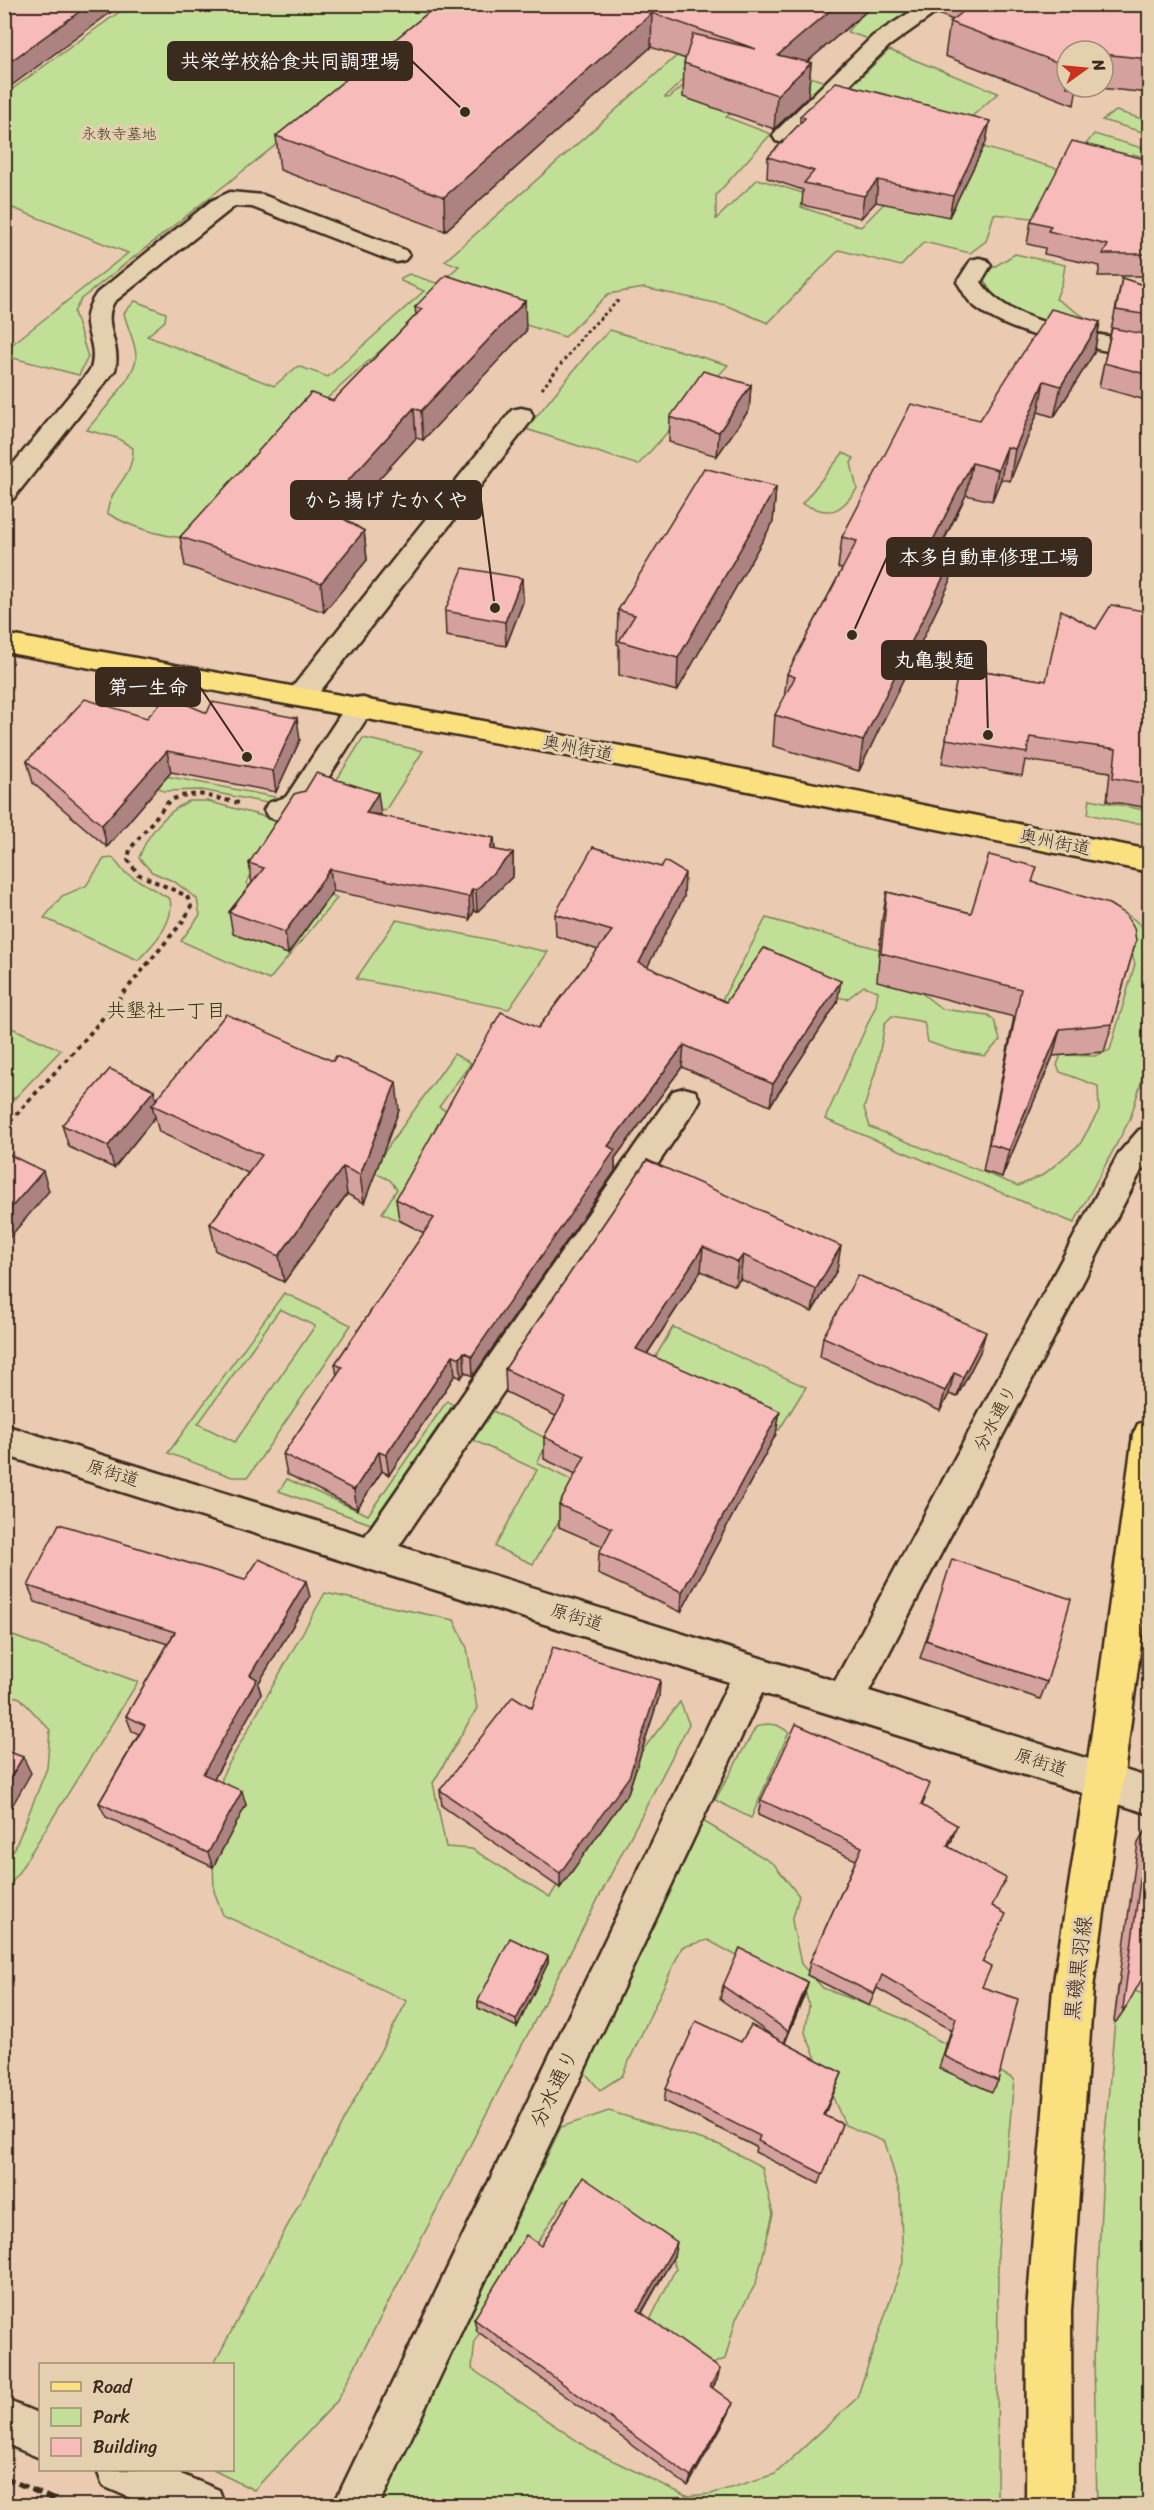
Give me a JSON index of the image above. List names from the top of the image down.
{
  "streets": {
    "main road": ["奥州街道", "黒磯黒羽線"],
    "street": ["分水通り", "原街道"]
  },
  "crossings": [
    ["分水通り", "原街道"],
    ["原街道", "黒磯黒羽線"]
  ],
  "districts": ["共墾社一丁目"],
  "parks": ["永教寺墓地"],
  "places": [
    "共栄学校給食共同調理場",
    "から揚げ たかくや",
    "本多自動車修理工場",
    "丸亀製麺",
    "第一生命"
  ],
  "legend": ["Road", "Park", "Building"],
  "north": "right"
}
